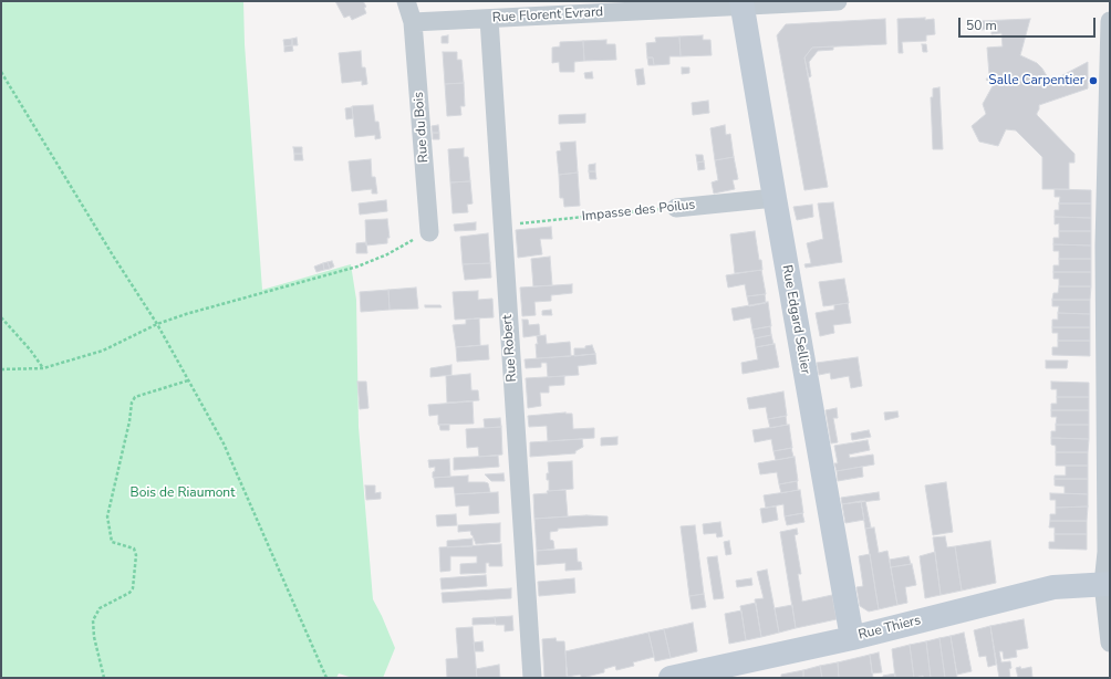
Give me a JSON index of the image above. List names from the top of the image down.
{
  "streets": {
    "street": [
      "Rue Florent Evrard",
      "Rue du Bois",
      "Impasse des Poilus",
      "Rue Edgard Sellier",
      "Rue Robert",
      "Rue Thiers"
    ]
  },
  "crossings": [
    ["Rue Florent Evrard", "Rue du Bois"],
    ["Rue Florent Evrard", "Rue Edgard Sellier"],
    ["Rue Florent Evrard", "Rue Robert"],
    ["Impasse des Poilus", "Rue Edgard Sellier"],
    ["Impasse des Poilus", "Rue Robert"],
    ["Rue Edgard Sellier", "Rue Thiers"]
  ],
  "parks": ["Bois de Riaumont"],
  "places": ["Salle Carpentier"],
  "scale_bar": "50 m"
}
